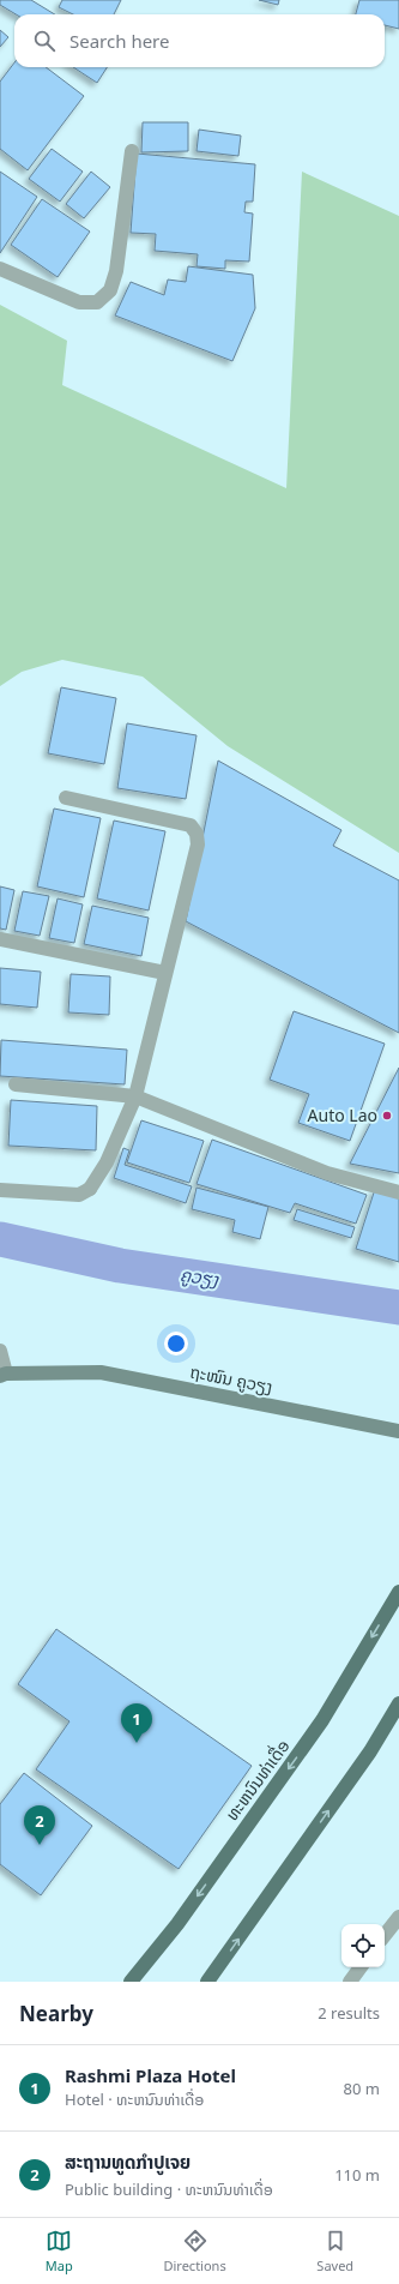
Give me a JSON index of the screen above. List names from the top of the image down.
{
  "streets": {
    "main road": ["ທະຫນົນທ່າເດື່ອ"],
    "street": ["ຖະໜົນ ຄູວຽງ"]
  },
  "water": ["ຄູວຽງ"],
  "places": ["Auto Lao"],
  "page": {
    "search": "Search here",
    "pins": ["1", "2"],
    "heading": ["Nearby", "2 results"],
    "list": [
      {
        "mark": "1",
        "name": "Rashmi Plaza Hotel",
        "note": "Hotel · ທະຫນົນທ່າເດື່ອ",
        "value": "80 m"
      },
      {
        "mark": "2",
        "name": "ສະຖານທູດກຳປູເຈຍ",
        "note": "Public building · ທະຫນົນທ່າເດື່ອ",
        "value": "110 m"
      }
    ],
    "nav": ["Map", "Directions", "Saved"]
  }
}
